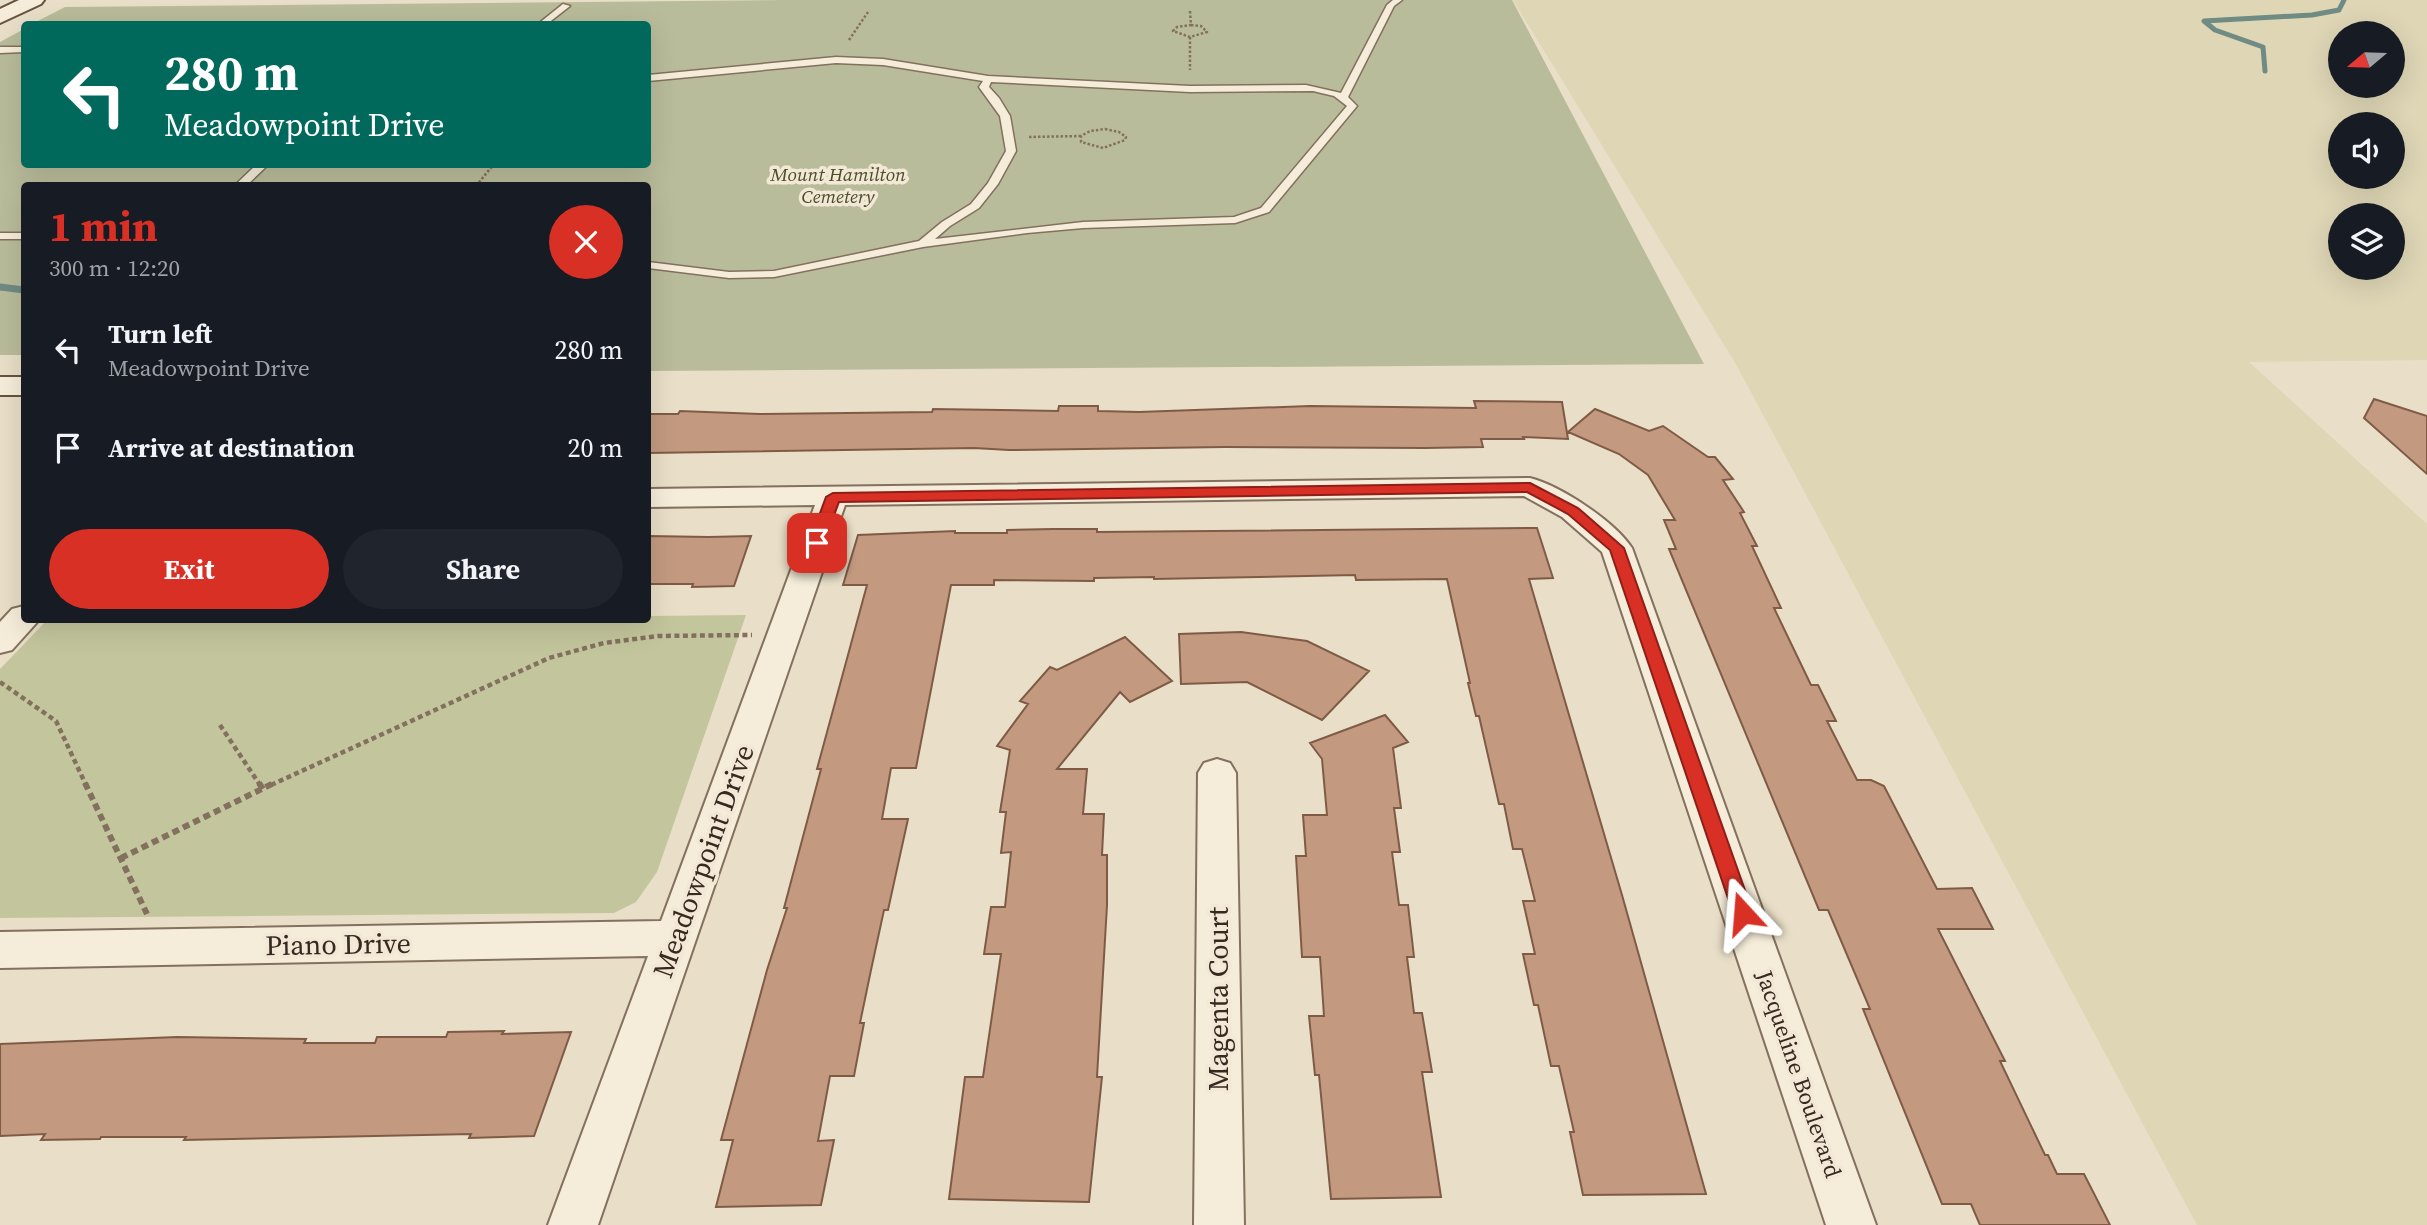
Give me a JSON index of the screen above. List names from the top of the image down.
{
  "streets": {
    "street": [
      "Meadowpoint Drive",
      "Piano Drive",
      "Magenta Court",
      "Jacqueline Boulevard"
    ]
  },
  "crossings": [
    ["Meadowpoint Drive", "Piano Drive"],
    ["Meadowpoint Drive", "Jacqueline Boulevard"]
  ],
  "parks": ["Mount Hamilton Cemetery"],
  "north": "left",
  "page": {
    "turn": ["280 m", "Meadowpoint Drive"],
    "heading": ["1 min", "300 m · 12:20"],
    "list": [
      {
        "name": "Turn left",
        "note": "Meadowpoint Drive",
        "value": "280 m"
      },
      {
        "name": "Arrive at destination",
        "value": "20 m"
      }
    ],
    "buttons": ["Exit", "Share"]
  }
}
